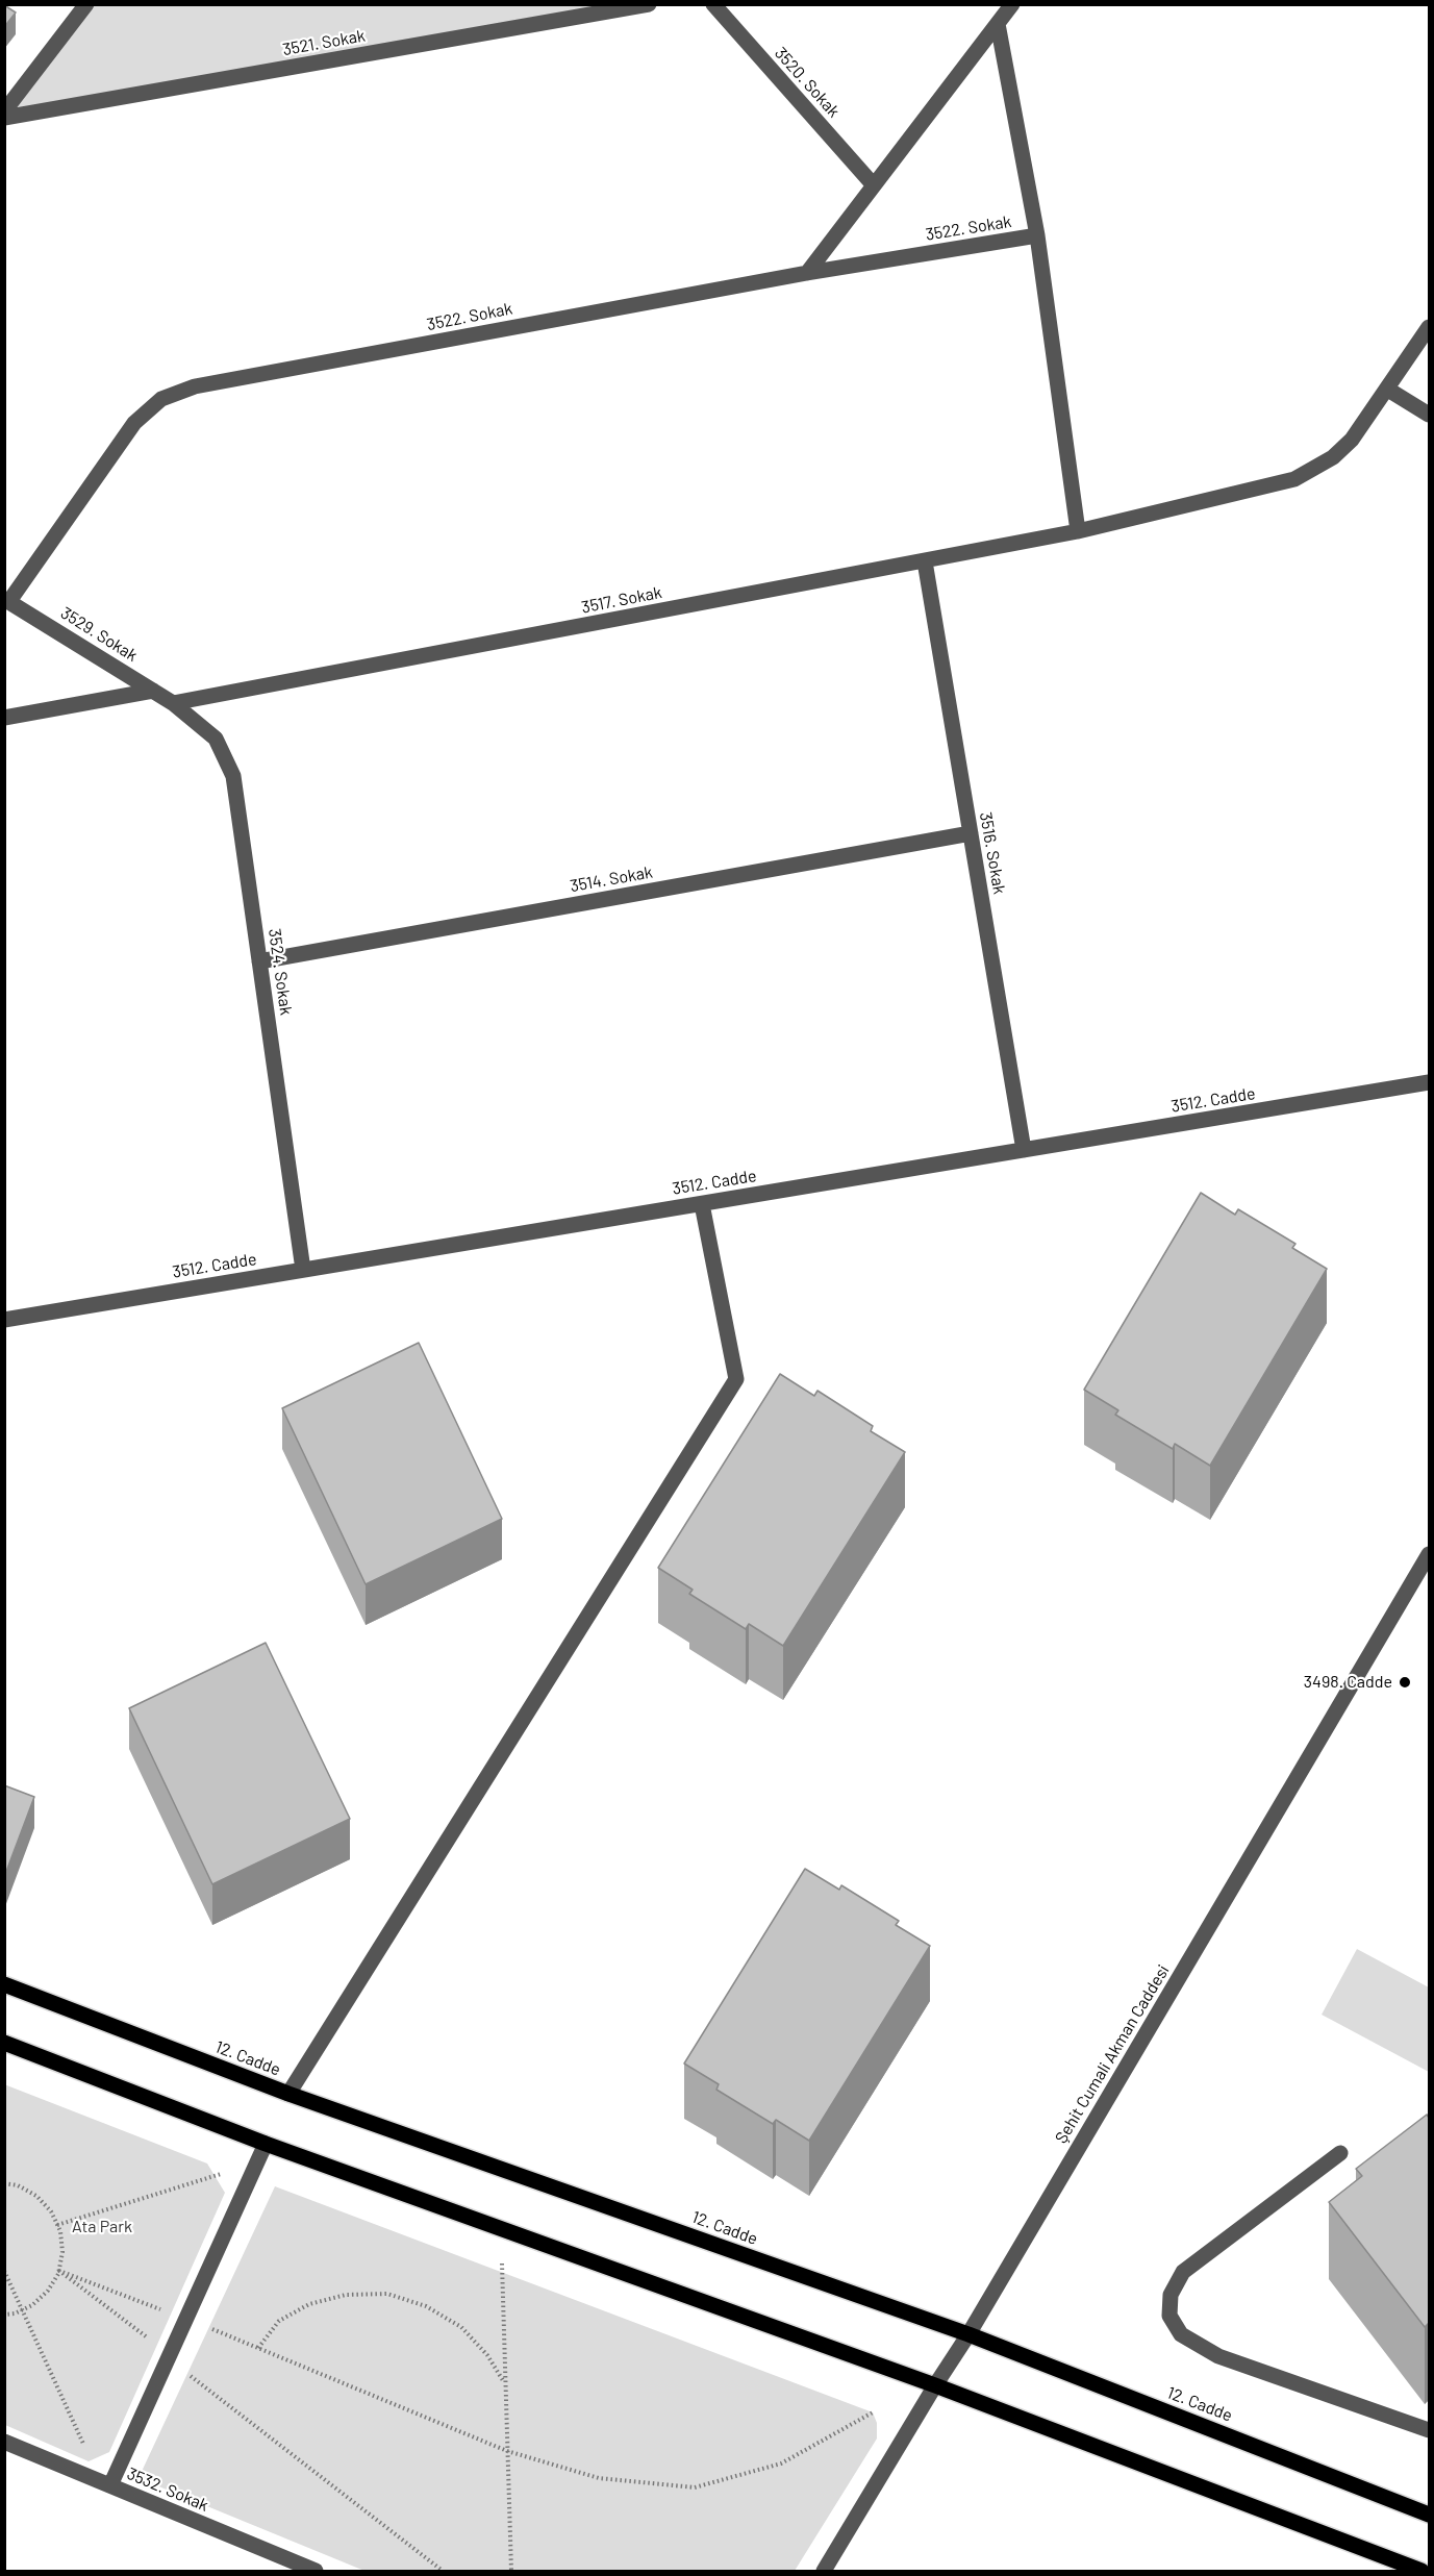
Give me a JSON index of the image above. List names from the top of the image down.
{
  "streets": {
    "main road": ["12. Cadde"],
    "street": [
      "3521. Sokak",
      "3520. Sokak",
      "3522. Sokak",
      "3517. Sokak",
      "3529. Sokak",
      "3516. Sokak",
      "3514. Sokak",
      "3524. Sokak",
      "3512. Cadde",
      "Şehit Cumali Akman Caddesi",
      "3532. Sokak"
    ]
  },
  "crossings": [
    ["3522. Sokak", "3529. Sokak"],
    ["3517. Sokak", "3529. Sokak"],
    ["3517. Sokak", "3516. Sokak"],
    ["3517. Sokak", "3524. Sokak"],
    ["3529. Sokak", "3524. Sokak"],
    ["3516. Sokak", "3514. Sokak"],
    ["3516. Sokak", "3512. Cadde"],
    ["3514. Sokak", "3524. Sokak"],
    ["3524. Sokak", "3512. Cadde"],
    ["Şehit Cumali Akman Caddesi", "12. Cadde"]
  ],
  "parks": ["Ata Park"],
  "places": ["3498. Cadde"]
}
